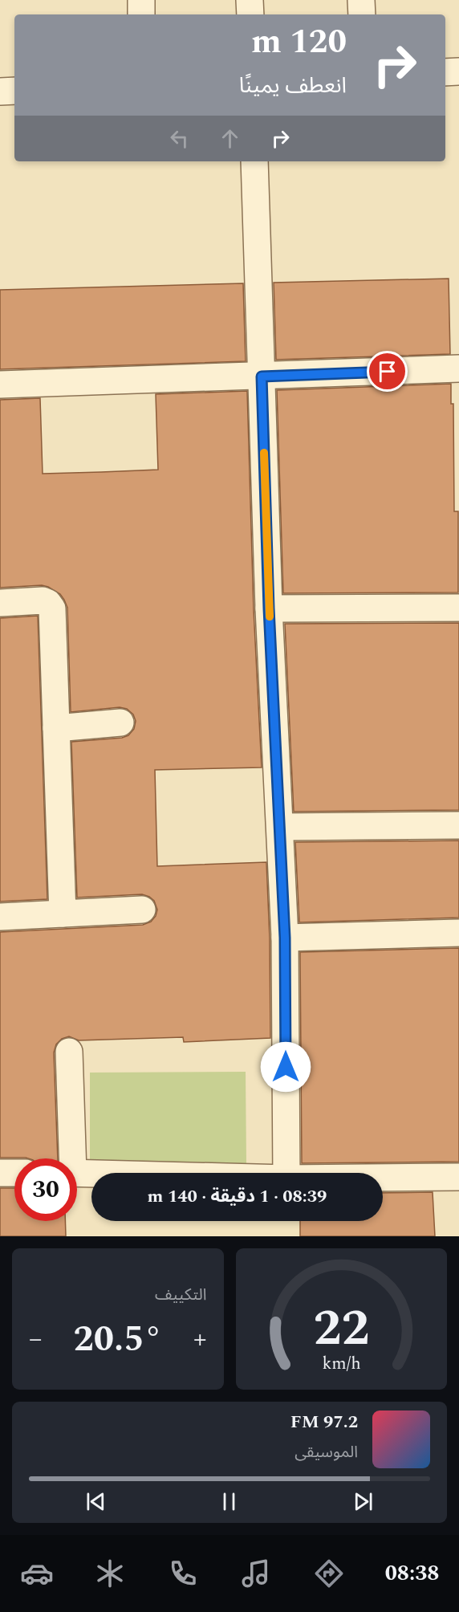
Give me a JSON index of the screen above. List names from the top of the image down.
{
  "page": {
    "turn": ["120 m", "انعطف يمينًا"],
    "limit": "30",
    "trip": "08:39 · 1 دقيقة · 140 m",
    "tile": "التكييف",
    "heat": ["−", "20.5°", "+"],
    "song": ["97.2 FM", "الموسيقى"],
    "tabs": "08:38",
    "gauge": ["22", "km/h"]
  }
}
